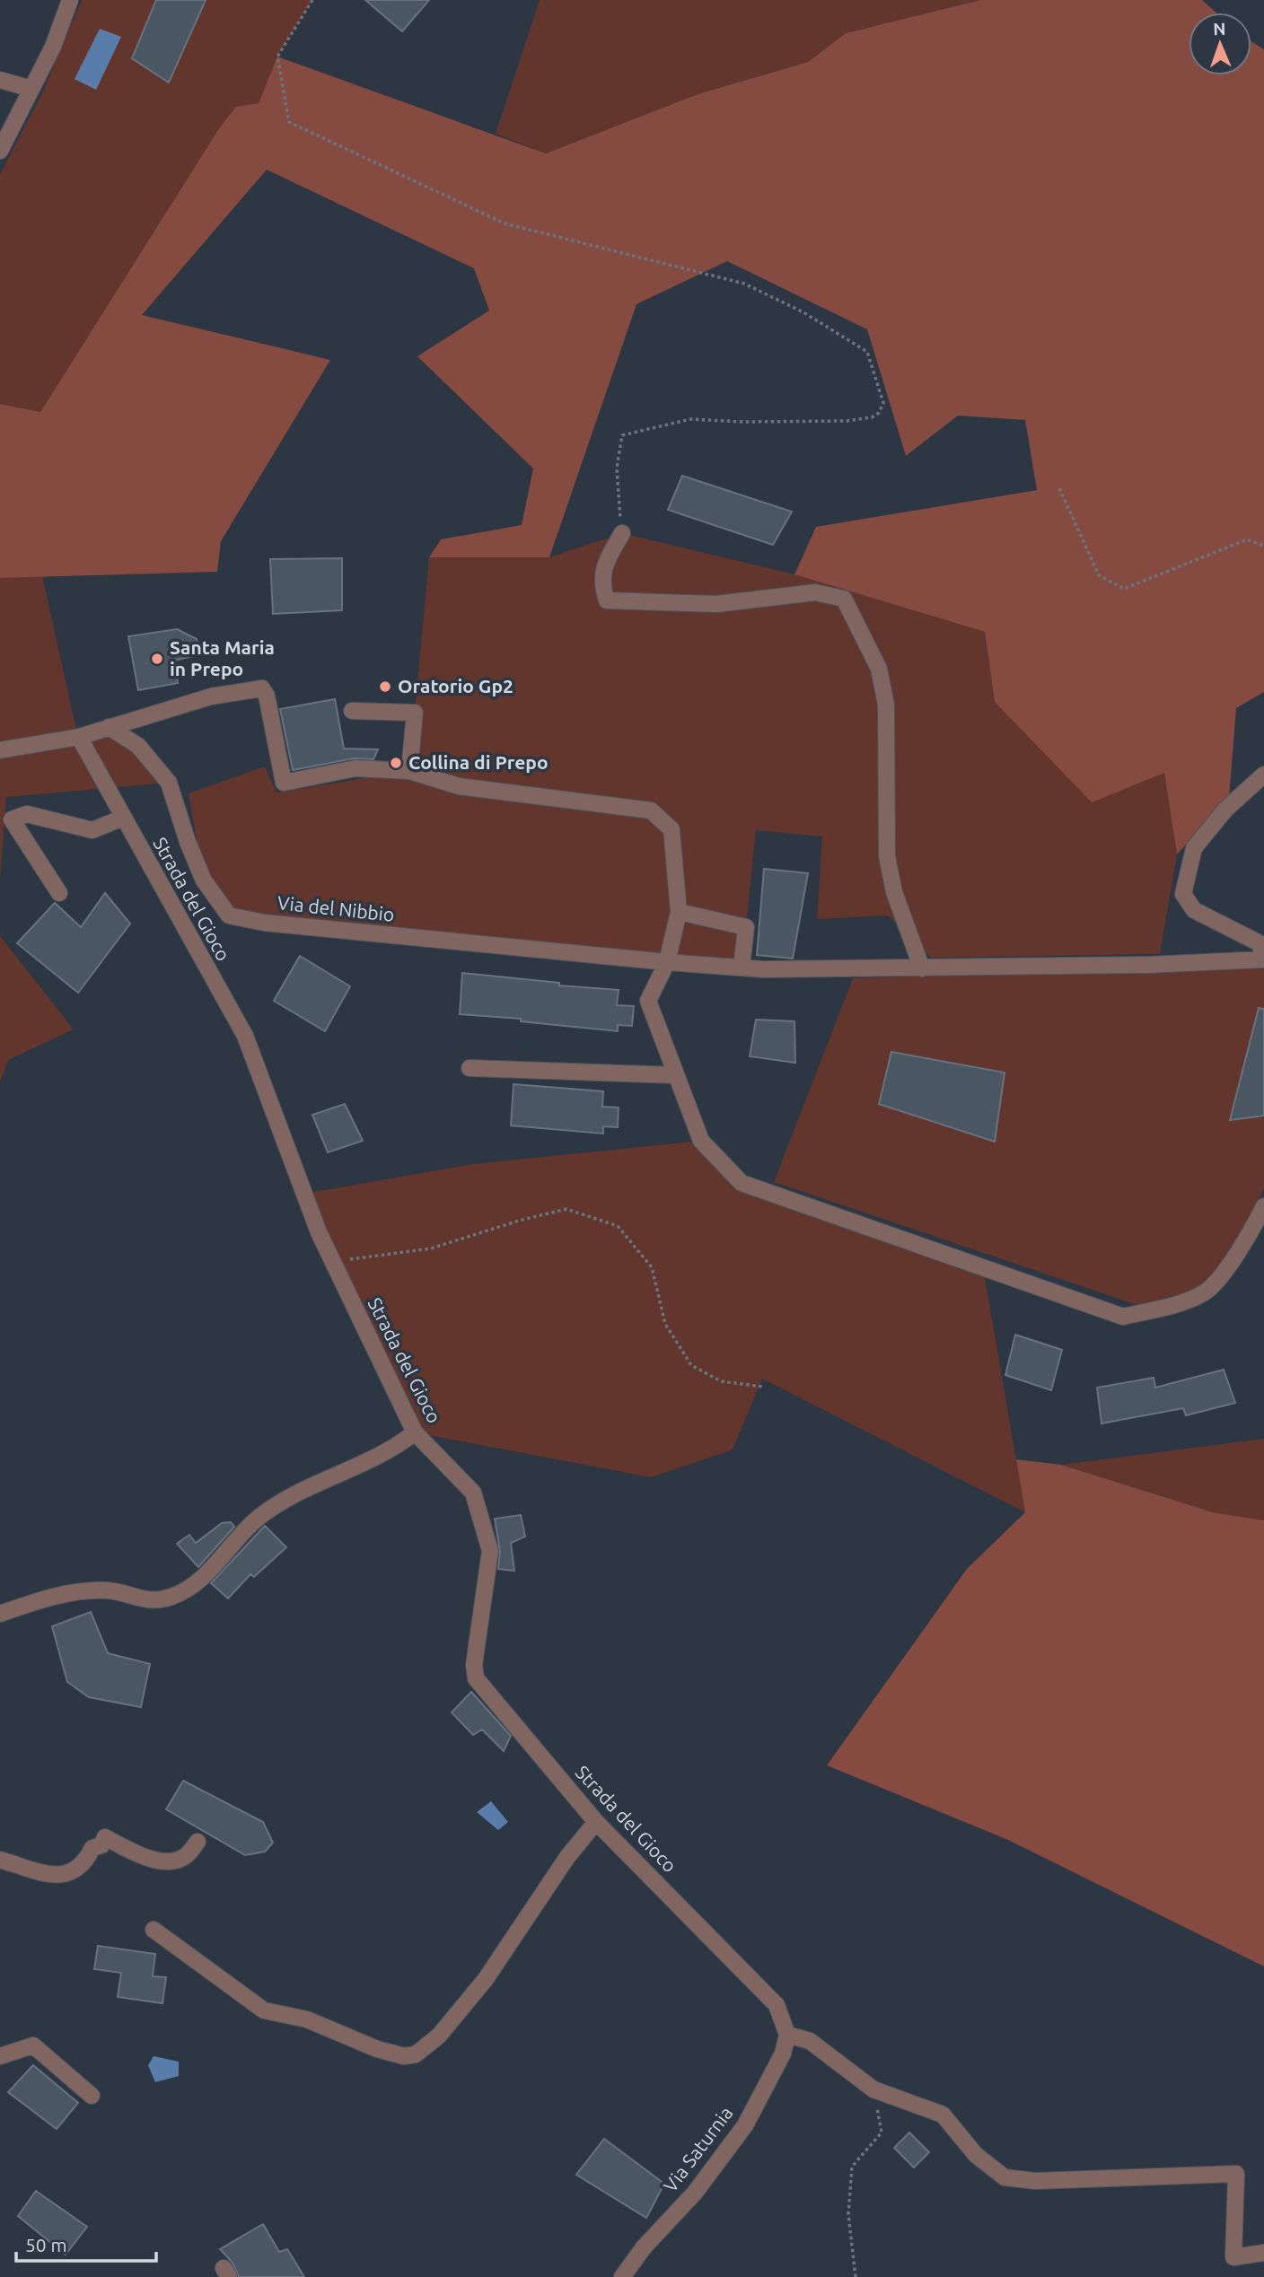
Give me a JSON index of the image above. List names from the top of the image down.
{
  "streets": {
    "street": ["Strada del Gioco", "Via del Nibbio", "Via Saturnia"]
  },
  "crossings": [
    ["Strada del Gioco", "Via Saturnia"]
  ],
  "places": ["Santa Maria in Prepo", "Oratorio Gp2", "Collina di Prepo"],
  "scale_bar": "50 m",
  "north": "top"
}
